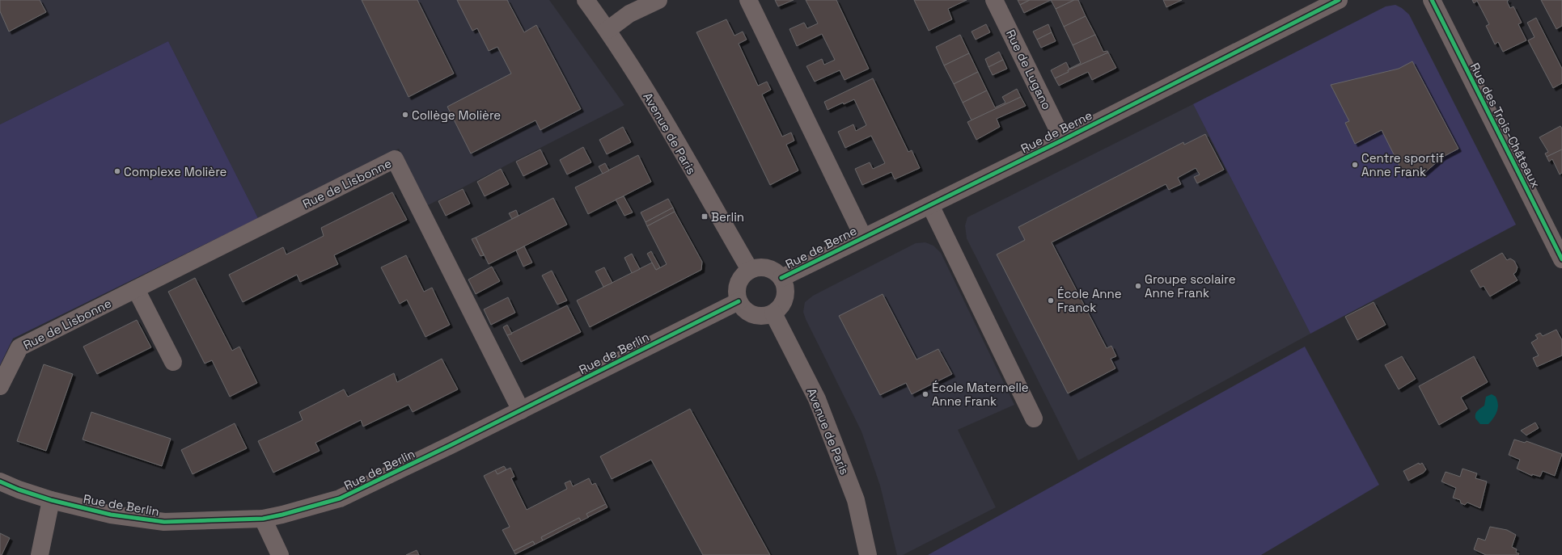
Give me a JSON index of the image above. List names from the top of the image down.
{
  "streets": {
    "street": [
      "Rue de Lugano",
      "Rue des Trois-Châteaux",
      "Rue de Berne",
      "Avenue de Paris",
      "Rue de Lisbonne",
      "Rue de Berlin"
    ]
  },
  "crossings": [
    ["Rue de Lugano", "Rue de Berne"],
    ["Rue de Berne", "Avenue de Paris"],
    ["Rue de Berne", "Rue de Berlin"],
    ["Avenue de Paris", "Rue de Berlin"],
    ["Rue de Lisbonne", "Rue de Berlin"]
  ],
  "places": {
    "other": [
      "Collège Molière",
      "Centre sportif Anne Frank",
      "Complexe Molière",
      "Groupe scolaire Anne Frank",
      "École Anne Franck",
      "École Maternelle Anne Frank"
    ],
    "transit": ["Berlin"]
  }
}
